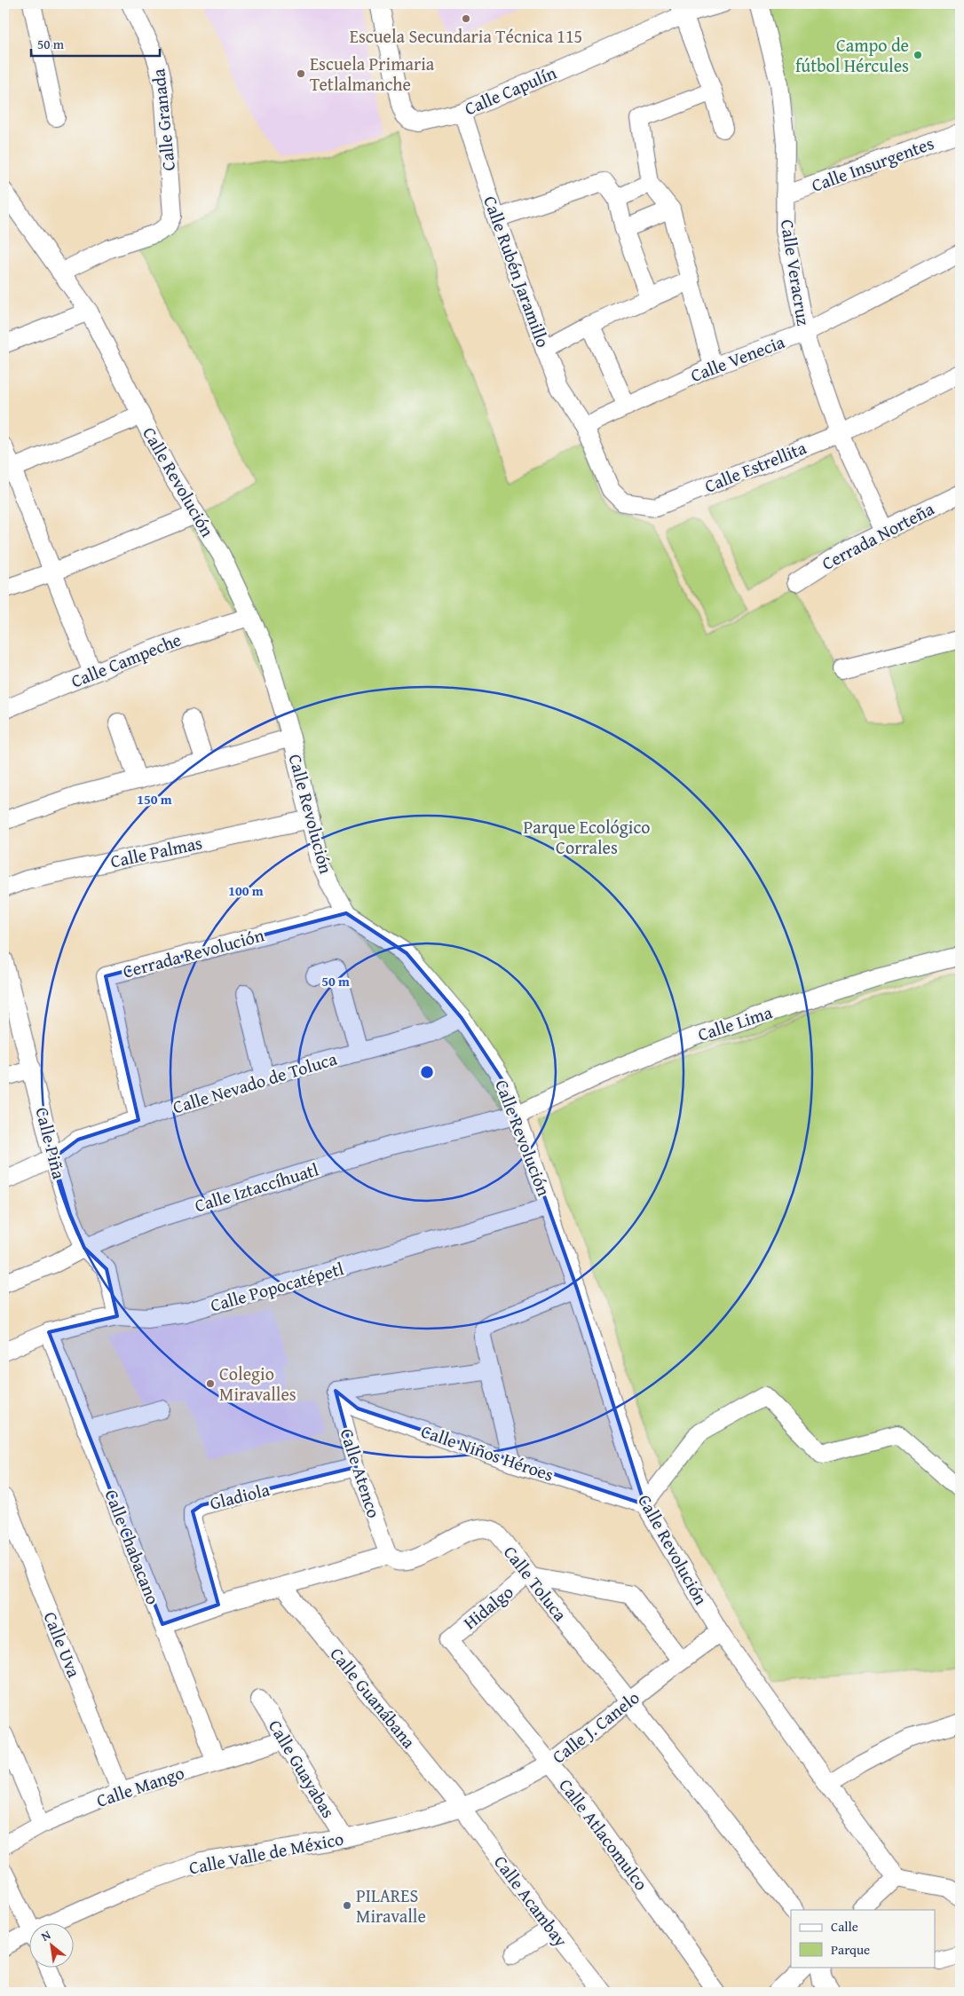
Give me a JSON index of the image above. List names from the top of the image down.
{
  "streets": {
    "street": [
      "Calle Capulín",
      "Calle Granada",
      "Calle Insurgentes",
      "Calle Rubén Jaramillo",
      "Calle Veracruz",
      "Calle Venecia",
      "Calle Estrellita",
      "Calle Revolución",
      "Cerrada Norteña",
      "Calle Campeche",
      "Calle Palmas",
      "Cerrada Revolución",
      "Calle Lima",
      "Calle Nevado de Toluca",
      "Calle Piña",
      "Calle Iztaccíhuatl",
      "Calle Popocatépetl",
      "Calle Niños Héroes",
      "Calle Atenco",
      "Gladiola",
      "Calle Chabacano",
      "Calle Toluca",
      "Hidalgo",
      "Calle Uva",
      "Calle Guanábana",
      "Calle J. Canelo",
      "Calle Guayabas",
      "Calle Mango",
      "Calle Atlacomulco",
      "Calle Valle de México",
      "Calle Acambay"
    ]
  },
  "crossings": [
    ["Calle Capulín", "Calle Rubén Jaramillo"],
    ["Calle Granada", "Calle Revolución"],
    ["Calle Insurgentes", "Calle Veracruz"],
    ["Calle Rubén Jaramillo", "Calle Venecia"],
    ["Calle Rubén Jaramillo", "Calle Estrellita"],
    ["Calle Veracruz", "Calle Venecia"],
    ["Calle Veracruz", "Calle Estrellita"],
    ["Calle Veracruz", "Cerrada Norteña"],
    ["Calle Venecia", "Calle Estrellita"],
    ["Calle Revolución", "Calle Campeche"],
    ["Calle Revolución", "Calle Palmas"],
    ["Calle Revolución", "Cerrada Revolución"],
    ["Calle Revolución", "Calle Lima"],
    ["Calle Revolución", "Calle Nevado de Toluca"],
    ["Calle Revolución", "Calle Iztaccíhuatl"],
    ["Calle Revolución", "Calle Popocatépetl"],
    ["Calle Revolución", "Calle Niños Héroes"],
    ["Calle Revolución", "Calle J. Canelo"],
    ["Cerrada Revolución", "Calle Nevado de Toluca"],
    ["Calle Lima", "Calle Iztaccíhuatl"],
    ["Calle Nevado de Toluca", "Calle Piña"],
    ["Calle Piña", "Calle Iztaccíhuatl"],
    ["Calle Piña", "Calle Popocatépetl"],
    ["Calle Popocatépetl", "Calle Chabacano"],
    ["Calle Niños Héroes", "Calle Atenco"],
    ["Calle Atenco", "Gladiola"],
    ["Calle Atenco", "Calle Toluca"],
    ["Gladiola", "Calle Toluca"],
    ["Calle Chabacano", "Calle Toluca"],
    ["Calle Chabacano", "Calle Mango"],
    ["Calle Toluca", "Hidalgo"],
    ["Calle Toluca", "Calle Guanábana"],
    ["Calle Toluca", "Calle J. Canelo"],
    ["Hidalgo", "Calle Atlacomulco"],
    ["Calle Uva", "Calle Mango"],
    ["Calle Guanábana", "Calle J. Canelo"],
    ["Calle Guanábana", "Calle Valle de México"],
    ["Calle Guanábana", "Calle Acambay"],
    ["Calle J. Canelo", "Calle Atlacomulco"],
    ["Calle J. Canelo", "Calle Valle de México"],
    ["Calle J. Canelo", "Calle Acambay"],
    ["Calle Guayabas", "Calle Mango"],
    ["Calle Guayabas", "Calle Valle de México"],
    ["Calle Valle de México", "Calle Acambay"]
  ],
  "parks": ["Parque Ecológico Corrales"],
  "places": [
    "Escuela Secundaria Técnica 115",
    "Campo de fútbol Hércules",
    "Escuela Primaria Tetlalmanche",
    "Colegio Miravalles",
    "PILARES Miravalle"
  ],
  "legend": ["Calle", "Parque"],
  "scale_bar": "50 m",
  "north": "top left",
  "rings": ["150 m", "100 m", "50 m"]
}
